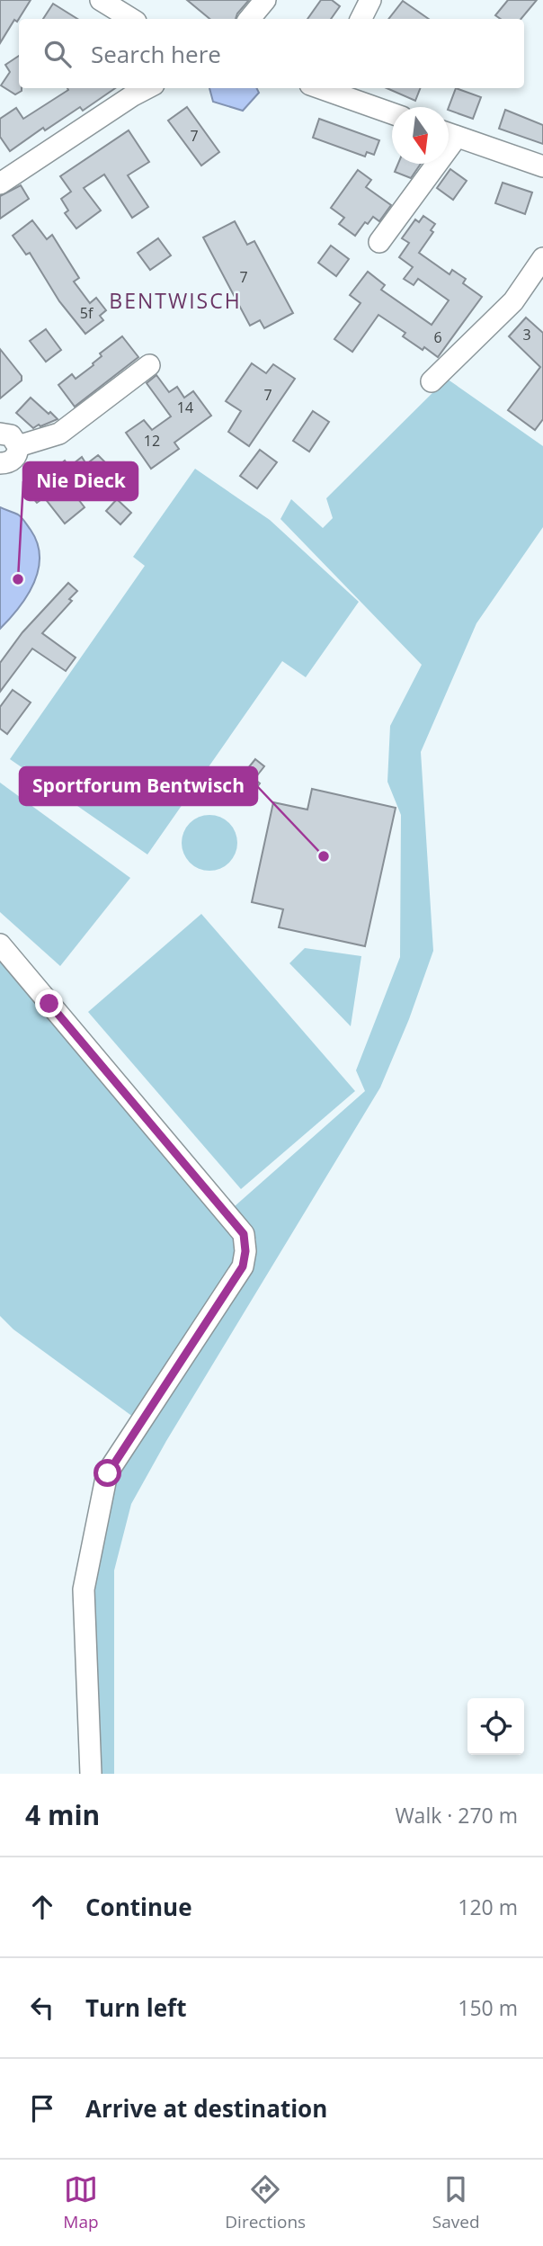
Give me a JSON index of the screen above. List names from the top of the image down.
{
  "districts": ["BENTWISCH"],
  "places": ["Nie Dieck", "Sportforum Bentwisch"],
  "house_numbers": [
    "7",
    "7",
    "5f",
    "3",
    "6",
    "7",
    "14",
    "12"
  ],
  "north": "bottom",
  "page": {
    "search": "Search here",
    "heading": ["4 min", "Walk · 270 m"],
    "list": [
      ["Continue", "120 m"],
      ["Turn left", "150 m"],
      "Arrive at destination"
    ],
    "nav": ["Map", "Directions", "Saved"]
  }
}
